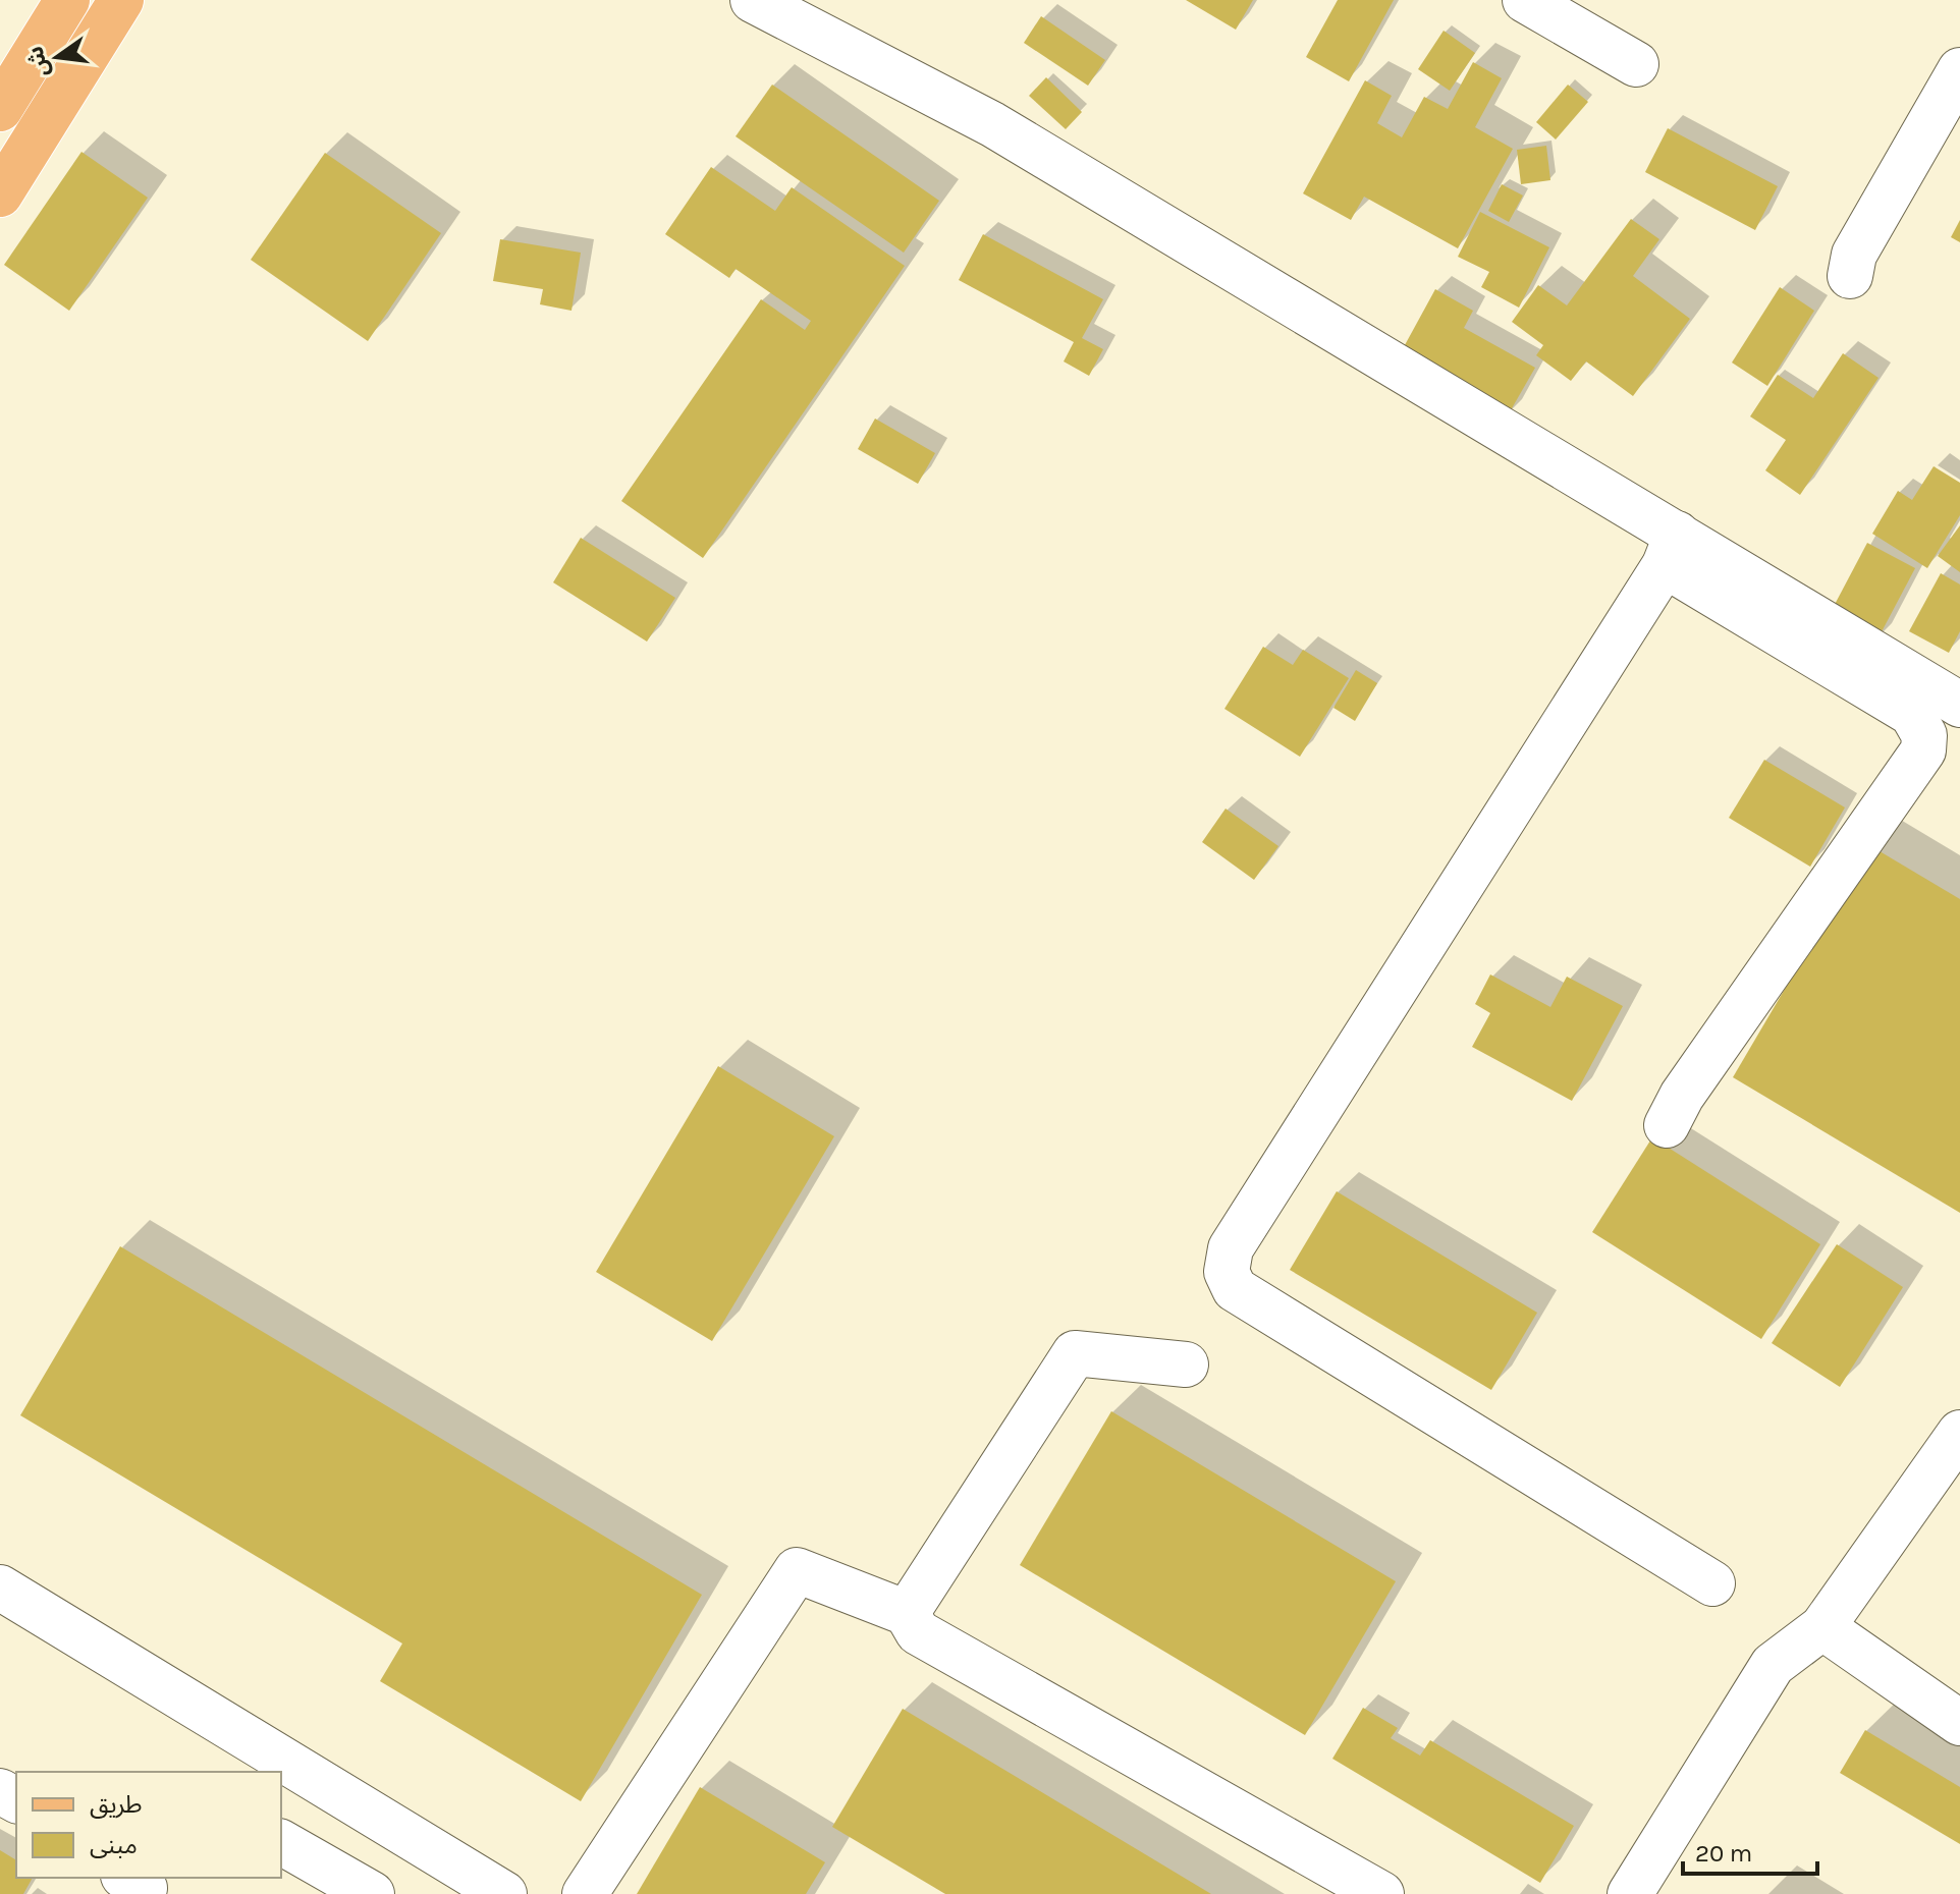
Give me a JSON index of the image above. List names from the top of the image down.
{
  "legend": ["طريق", "مبنى"],
  "scale_bar": "20 m",
  "north": "left"
}
